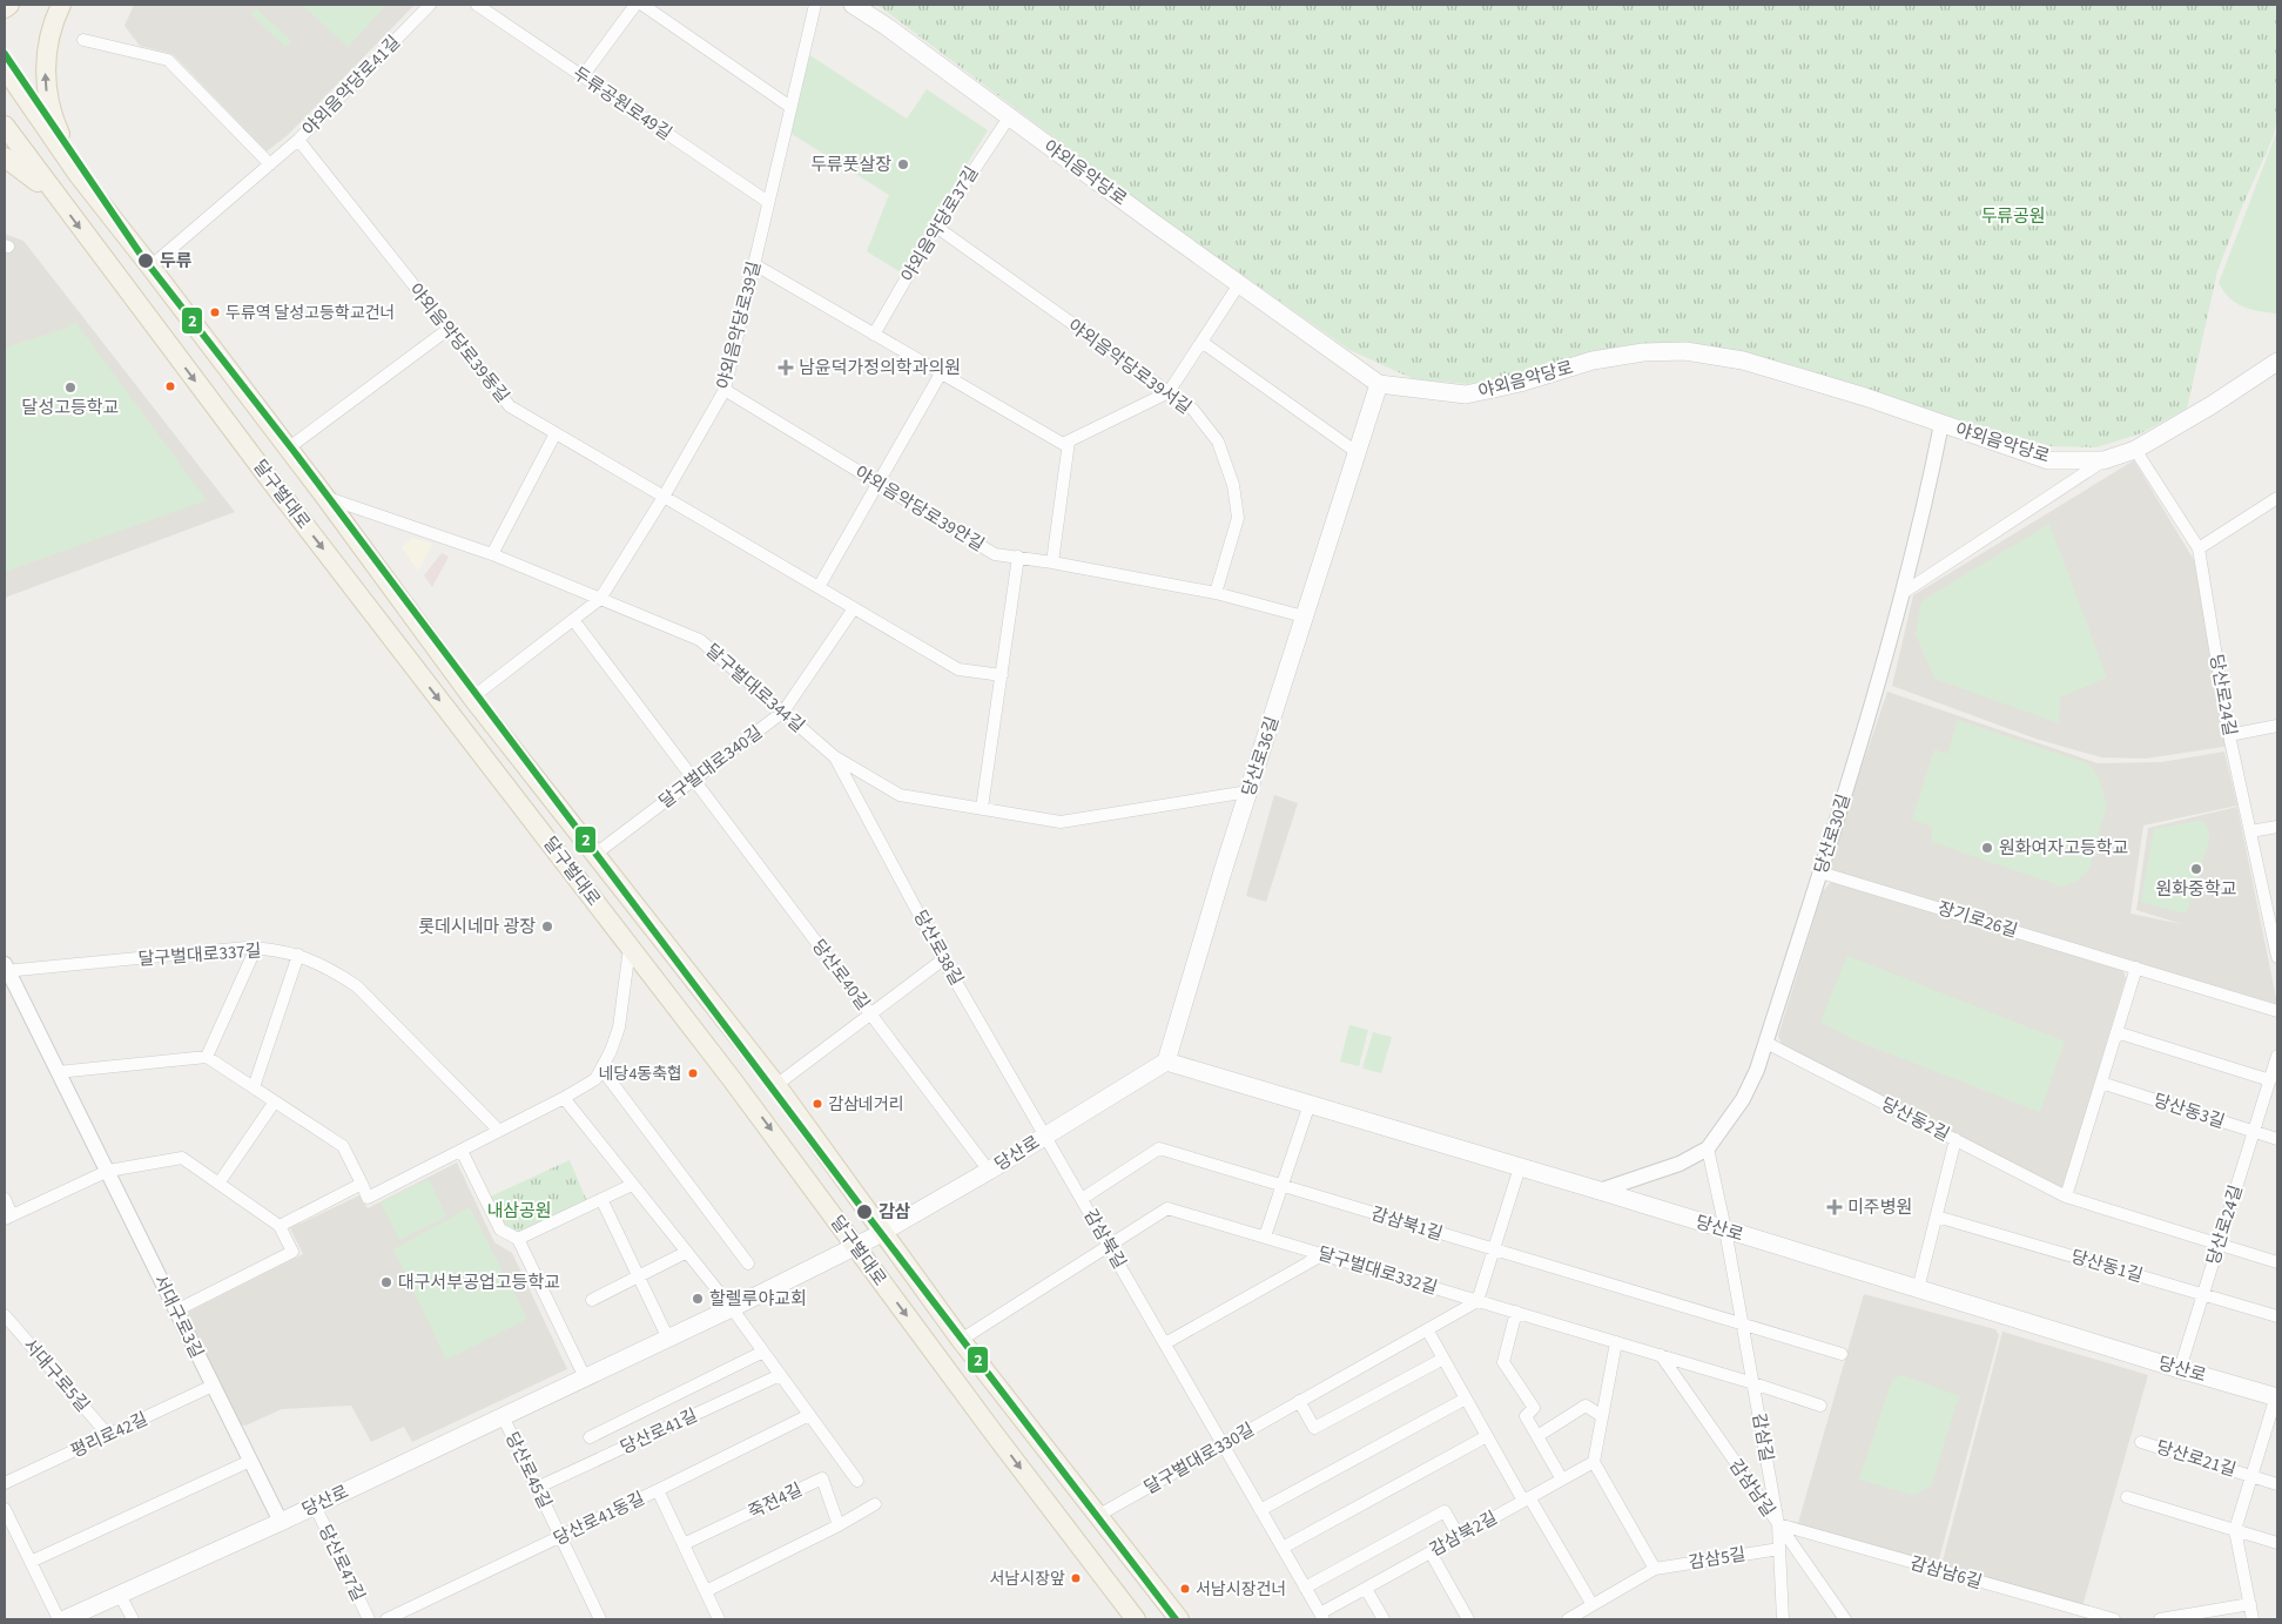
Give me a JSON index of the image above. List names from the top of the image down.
{
  "streets": {
    "main road": [
      "야외음악당로",
      "달구벌대로",
      "당산로36길",
      "당산로"
    ],
    "street": [
      "야외음악당로41길",
      "두류공원로49길",
      "야외음악당로37길",
      "야외음악당로39길",
      "야외음악당로39동길",
      "야외음악당로39서길",
      "야외음악당로39안길",
      "달구벌대로344길",
      "당산로24길",
      "달구벌대로340길",
      "당산로30길",
      "장기로26길",
      "당산로38길",
      "달구벌대로337길",
      "당산로40길",
      "당산동3길",
      "당산동2길",
      "감삼북1길",
      "감삼북길",
      "당산동1길",
      "달구벌대로332길",
      "서대구로3길",
      "서대구로5길",
      "당산로41길",
      "평리로42길",
      "감삼길",
      "달구벌대로330길",
      "당산로21길",
      "당산로45길",
      "감삼남길",
      "죽전4길",
      "당산로41동길",
      "감삼북2길",
      "감삼5길",
      "당산로47길",
      "감삼남6길"
    ]
  },
  "crossings": [
    ["야외음악당로41길", "야외음악당로39동길"],
    ["야외음악당로41길", "달구벌대로"],
    ["두류공원로49길", "야외음악당로39길"],
    ["야외음악당로", "야외음악당로37길"],
    ["야외음악당로", "당산로24길"],
    ["야외음악당로", "당산로36길"],
    ["야외음악당로", "당산로30길"],
    ["야외음악당로37길", "야외음악당로39서길"],
    ["야외음악당로39길", "야외음악당로39동길"],
    ["야외음악당로39길", "달구벌대로"],
    ["야외음악당로39길", "야외음악당로39안길"],
    ["야외음악당로39길", "달구벌대로344길"],
    ["야외음악당로39동길", "달구벌대로"],
    ["야외음악당로39서길", "야외음악당로39안길"],
    ["달구벌대로", "달구벌대로344길"],
    ["달구벌대로", "달구벌대로340길"],
    ["달구벌대로", "당산로"],
    ["달구벌대로", "달구벌대로332길"],
    ["달구벌대로", "달구벌대로330길"],
    ["야외음악당로39안길", "당산로36길"],
    ["달구벌대로344길", "당산로36길"],
    ["달구벌대로344길", "달구벌대로340길"],
    ["달구벌대로344길", "당산로38길"],
    ["당산로24길", "당산동3길"],
    ["당산로24길", "당산동2길"],
    ["당산로24길", "당산로"],
    ["당산로24길", "당산동1길"],
    ["당산로36길", "당산로"],
    ["달구벌대로340길", "당산로40길"],
    ["당산로30길", "장기로26길"],
    ["당산로30길", "당산동2길"],
    ["당산로38길", "당산로"],
    ["당산로38길", "감삼북길"],
    ["달구벌대로337길", "서대구로3길"],
    ["당산로40길", "당산로"],
    ["당산로", "감삼북길"],
    ["당산로", "서대구로3길"],
    ["당산로", "감삼길"],
    ["당산로", "당산로21길"],
    ["당산로", "당산로45길"],
    ["당산로", "당산로47길"],
    ["감삼북1길", "감삼북길"],
    ["감삼북1길", "감삼길"],
    ["감삼북길", "달구벌대로332길"],
    ["감삼북길", "달구벌대로330길"],
    ["감삼북길", "감삼북2길"],
    ["달구벌대로332길", "감삼길"],
    ["달구벌대로332길", "감삼남길"],
    ["서대구로3길", "평리로42길"],
    ["서대구로5길", "평리로42길"],
    ["당산로41길", "당산로45길"],
    ["감삼길", "감삼남길"],
    ["감삼길", "감삼5길"],
    ["감삼길", "감삼남6길"],
    ["당산로45길", "당산로41동길"],
    ["감삼남길", "감삼남6길"]
  ],
  "parks": ["두류공원", "내삼공원"],
  "places": {
    "other": [
      "두류풋살장",
      "두류",
      "두류역 달성고등학교건너",
      "달성고등학교",
      "원화여자고등학교",
      "원화중학교",
      "롯데시네마 광장",
      "네당4동축협",
      "감삼네거리",
      "감삼",
      "대구서부공업고등학교",
      "할렐루야교회",
      "서남시장앞",
      "서남시장건너"
    ],
    "health": ["남윤덕가정의학과의원", "미주병원"]
  },
  "lines": ["transit line 2"]
}
